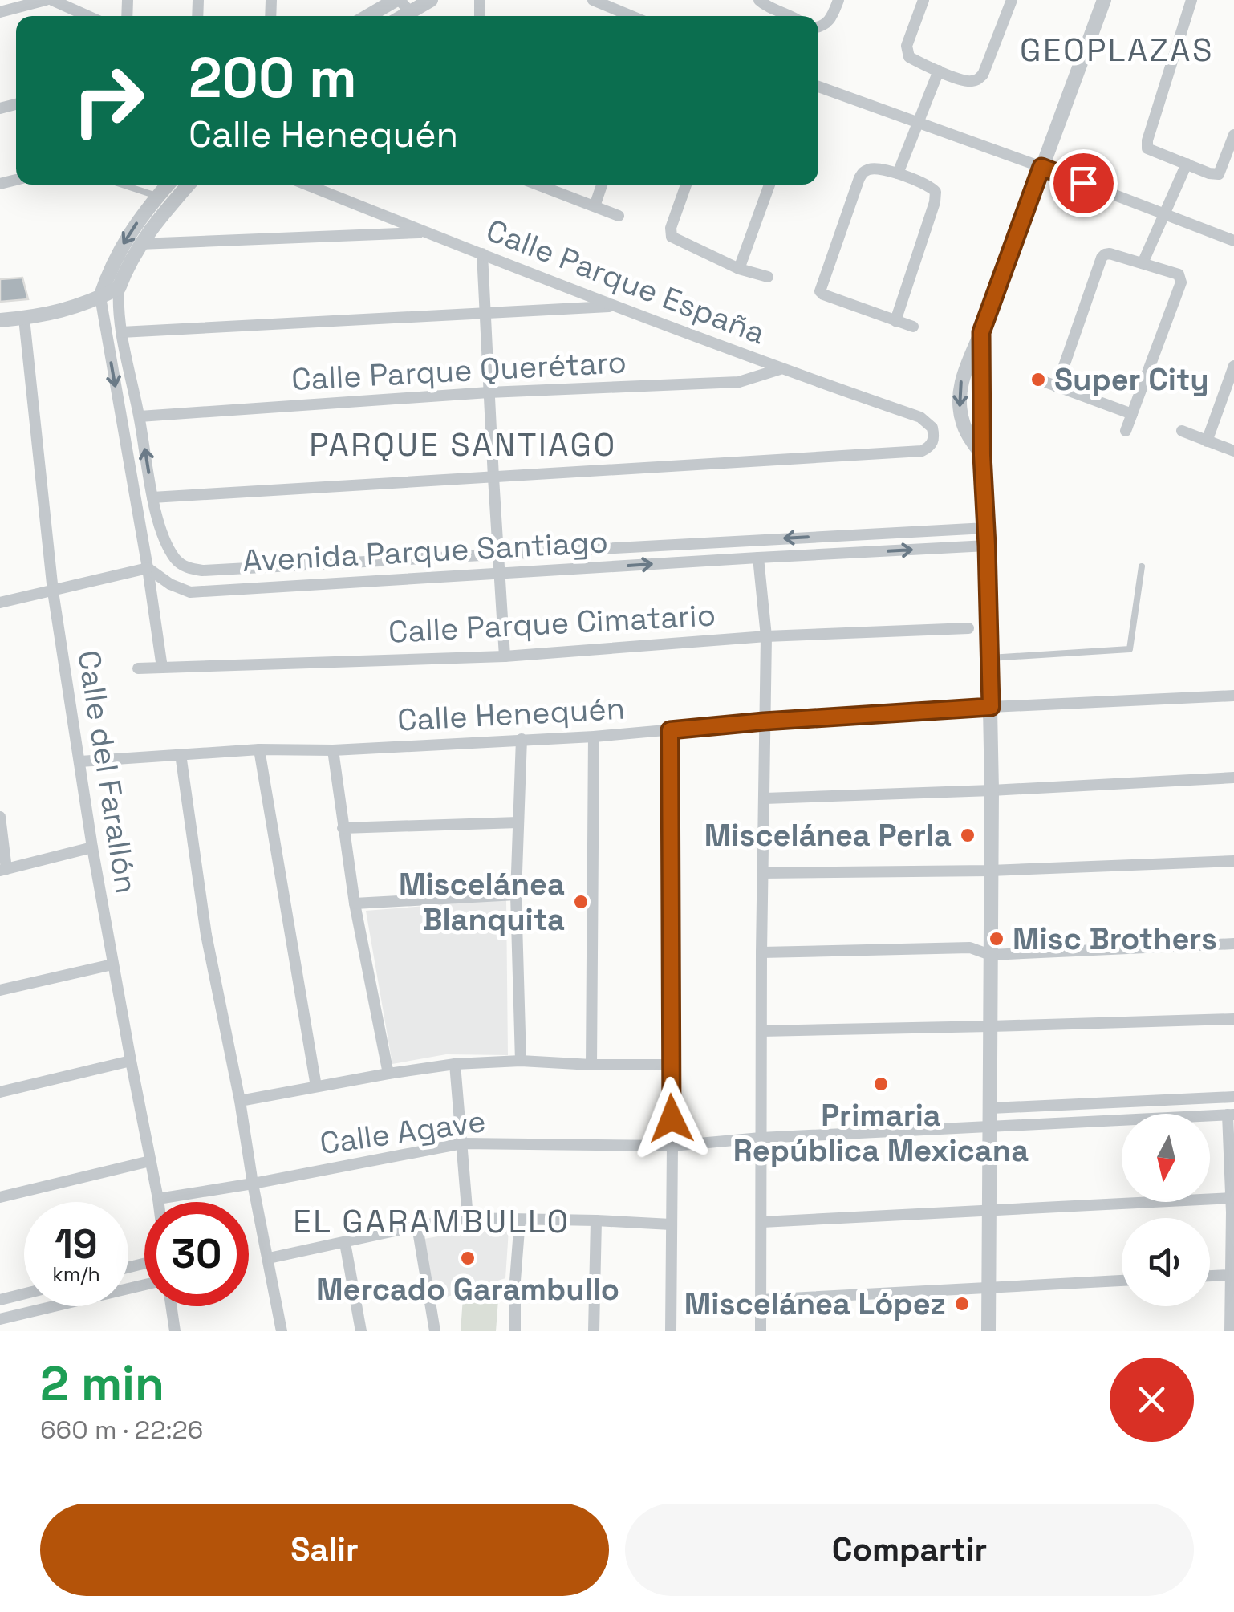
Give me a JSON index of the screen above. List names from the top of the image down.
{
  "streets": {
    "street": [
      "Calle Parque España",
      "Calle Parque Querétaro",
      "Avenida Parque Santiago",
      "Calle Parque Cimatario",
      "Calle Henequén",
      "Calle del Farallón",
      "Calle Agave"
    ]
  },
  "crossings": [
    ["Calle Parque España", "Calle Parque Querétaro"],
    ["Calle Parque Querétaro", "Avenida Parque Santiago"],
    ["Calle Henequén", "Calle del Farallón"],
    ["Calle del Farallón", "Calle Agave"]
  ],
  "districts": ["GEOPLAZAS", "PARQUE SANTIAGO", "EL GARAMBULLO"],
  "places": [
    "Super City",
    "Miscelánea Perla",
    "Miscelánea Blanquita",
    "Misc Brothers",
    "Primaria República Mexicana",
    "Mercado Garambullo",
    "Miscelánea López"
  ],
  "north": "bottom",
  "page": {
    "turn": ["200 m", "Calle Henequén"],
    "speed": "19 km/h",
    "limit": "30",
    "heading": ["2 min", "660 m · 22:26"],
    "buttons": ["Salir", "Compartir"]
  }
}
